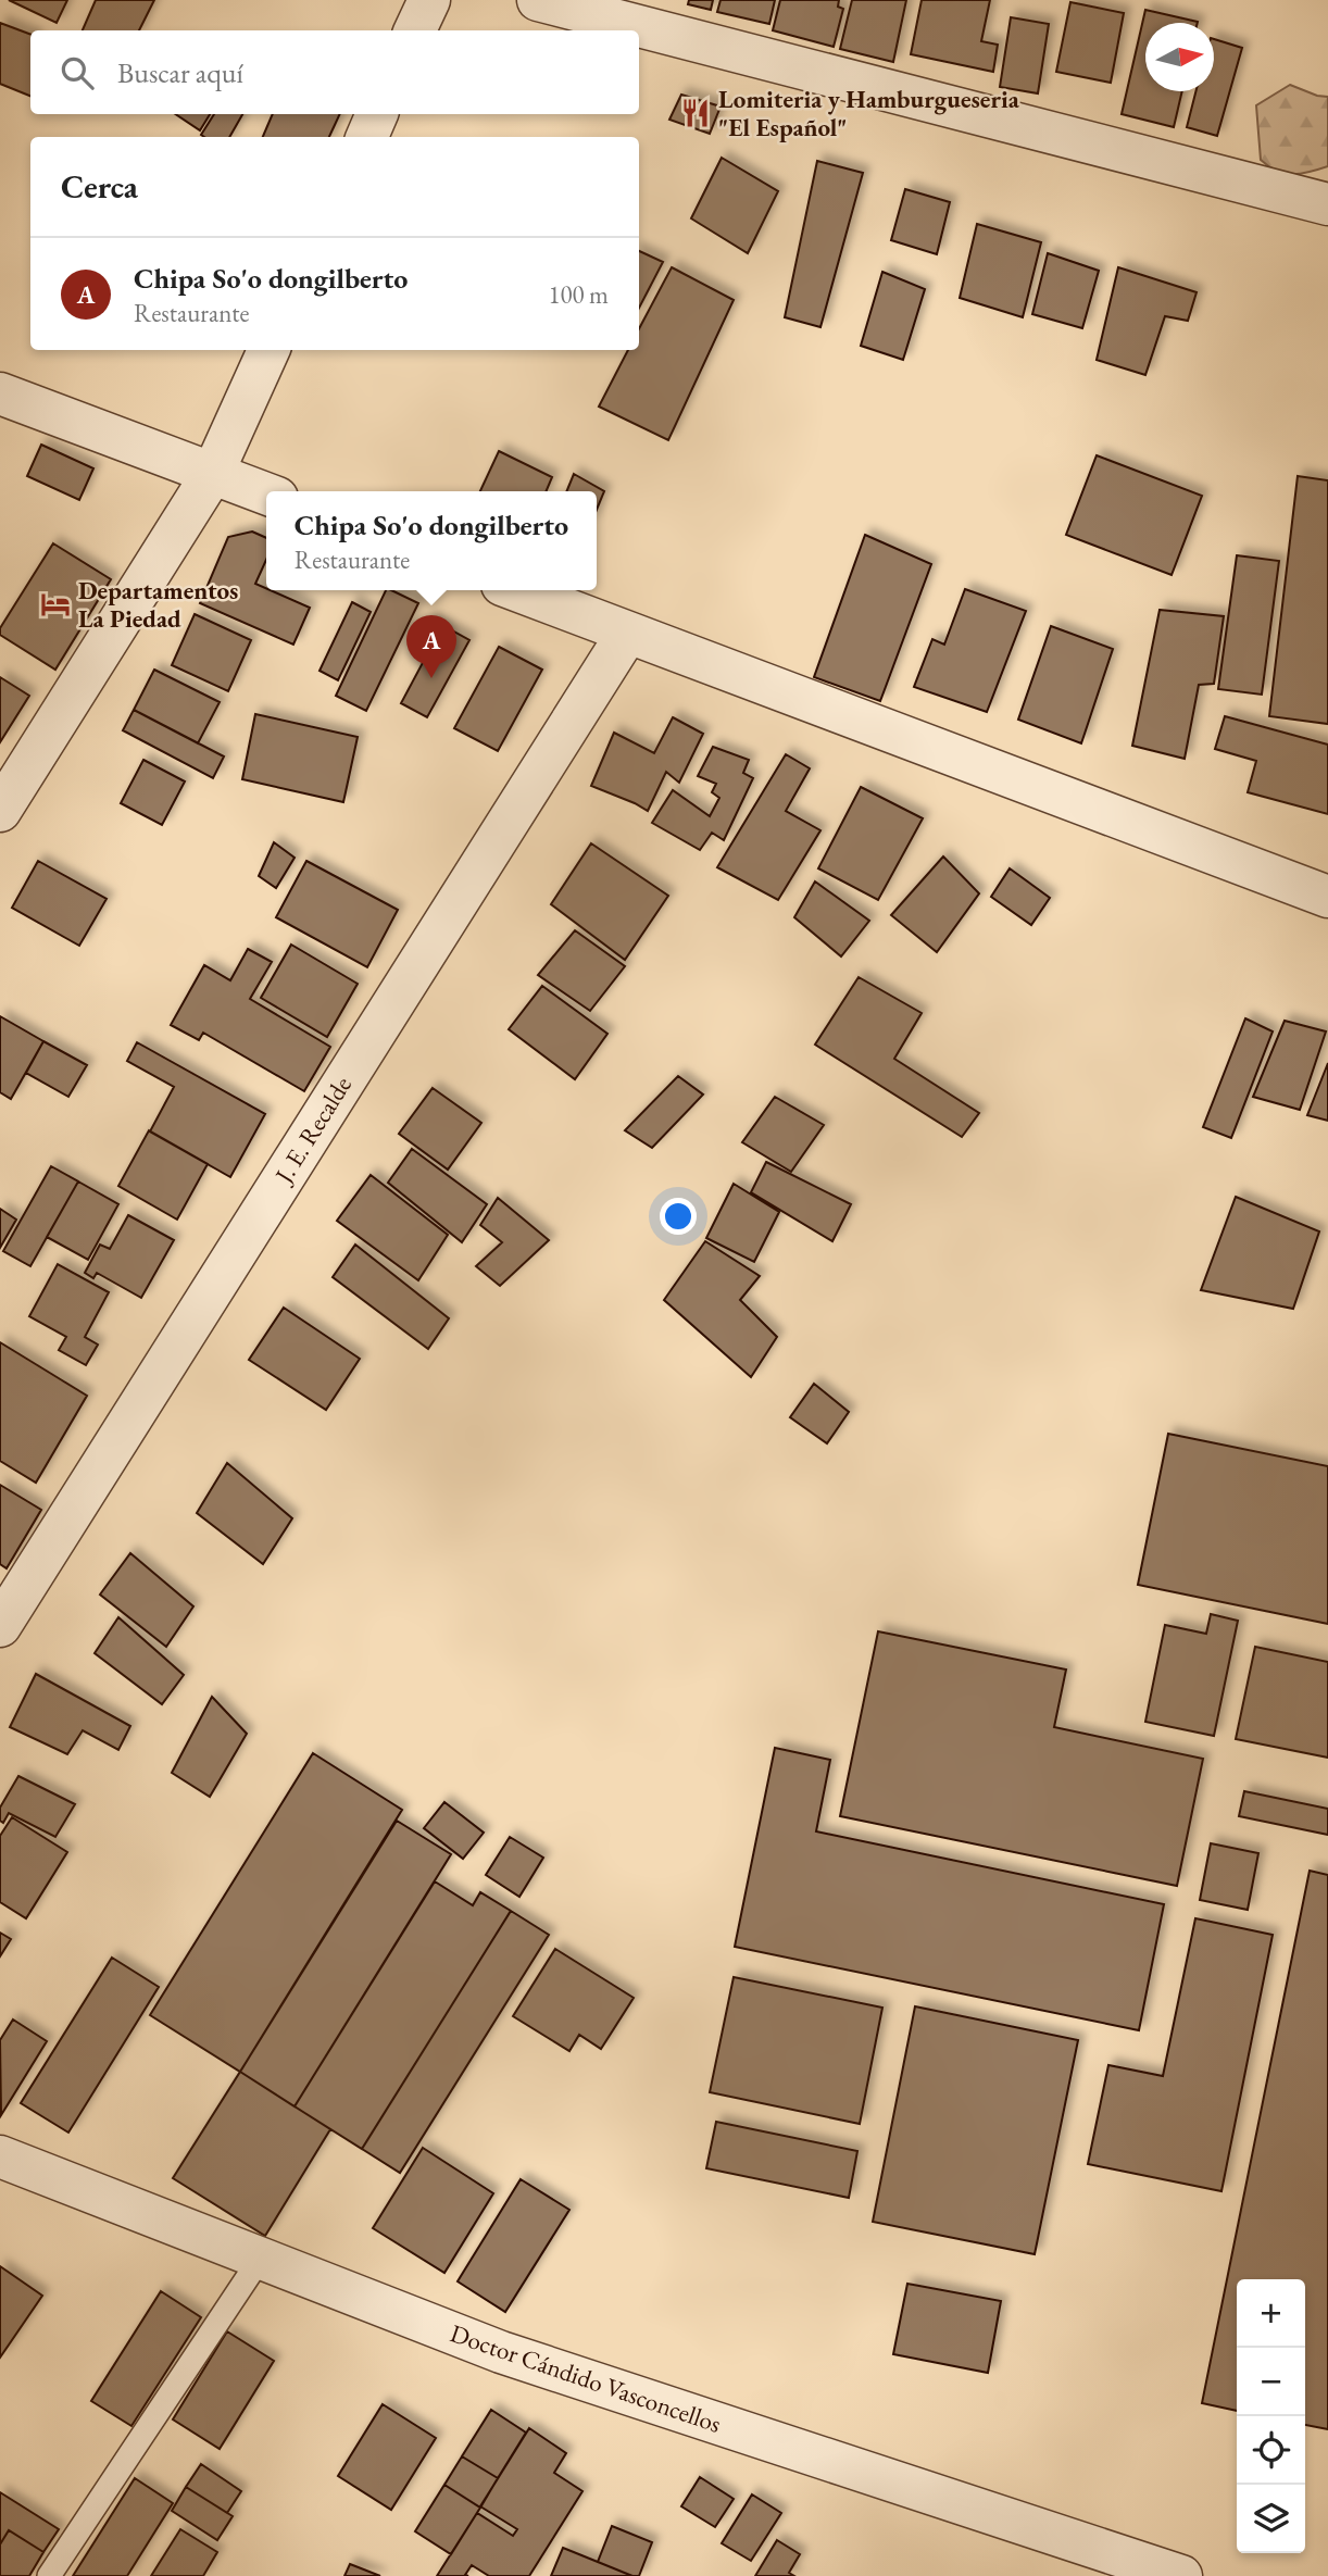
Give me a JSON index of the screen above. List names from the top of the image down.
{
  "streets": {
    "street": ["J. E. Recalde", "Doctor Cándido Vasconcellos"]
  },
  "places": {
    "restaurant": ["Lomiteria y Hamburgueseria \"El Español\""],
    "hotel": ["Departamentos La Piedad"]
  },
  "north": "right",
  "page": {
    "search": "Buscar aquí",
    "heading": "Cerca",
    "list": [
      {
        "mark": "A",
        "name": "Chipa So'o dongilberto",
        "note": "Restaurante",
        "value": "100 m"
      }
    ],
    "popup": ["Chipa So'o dongilberto", "Restaurante"],
    "pins": "A",
    "map_buttons": ["+", "−"]
  }
}
